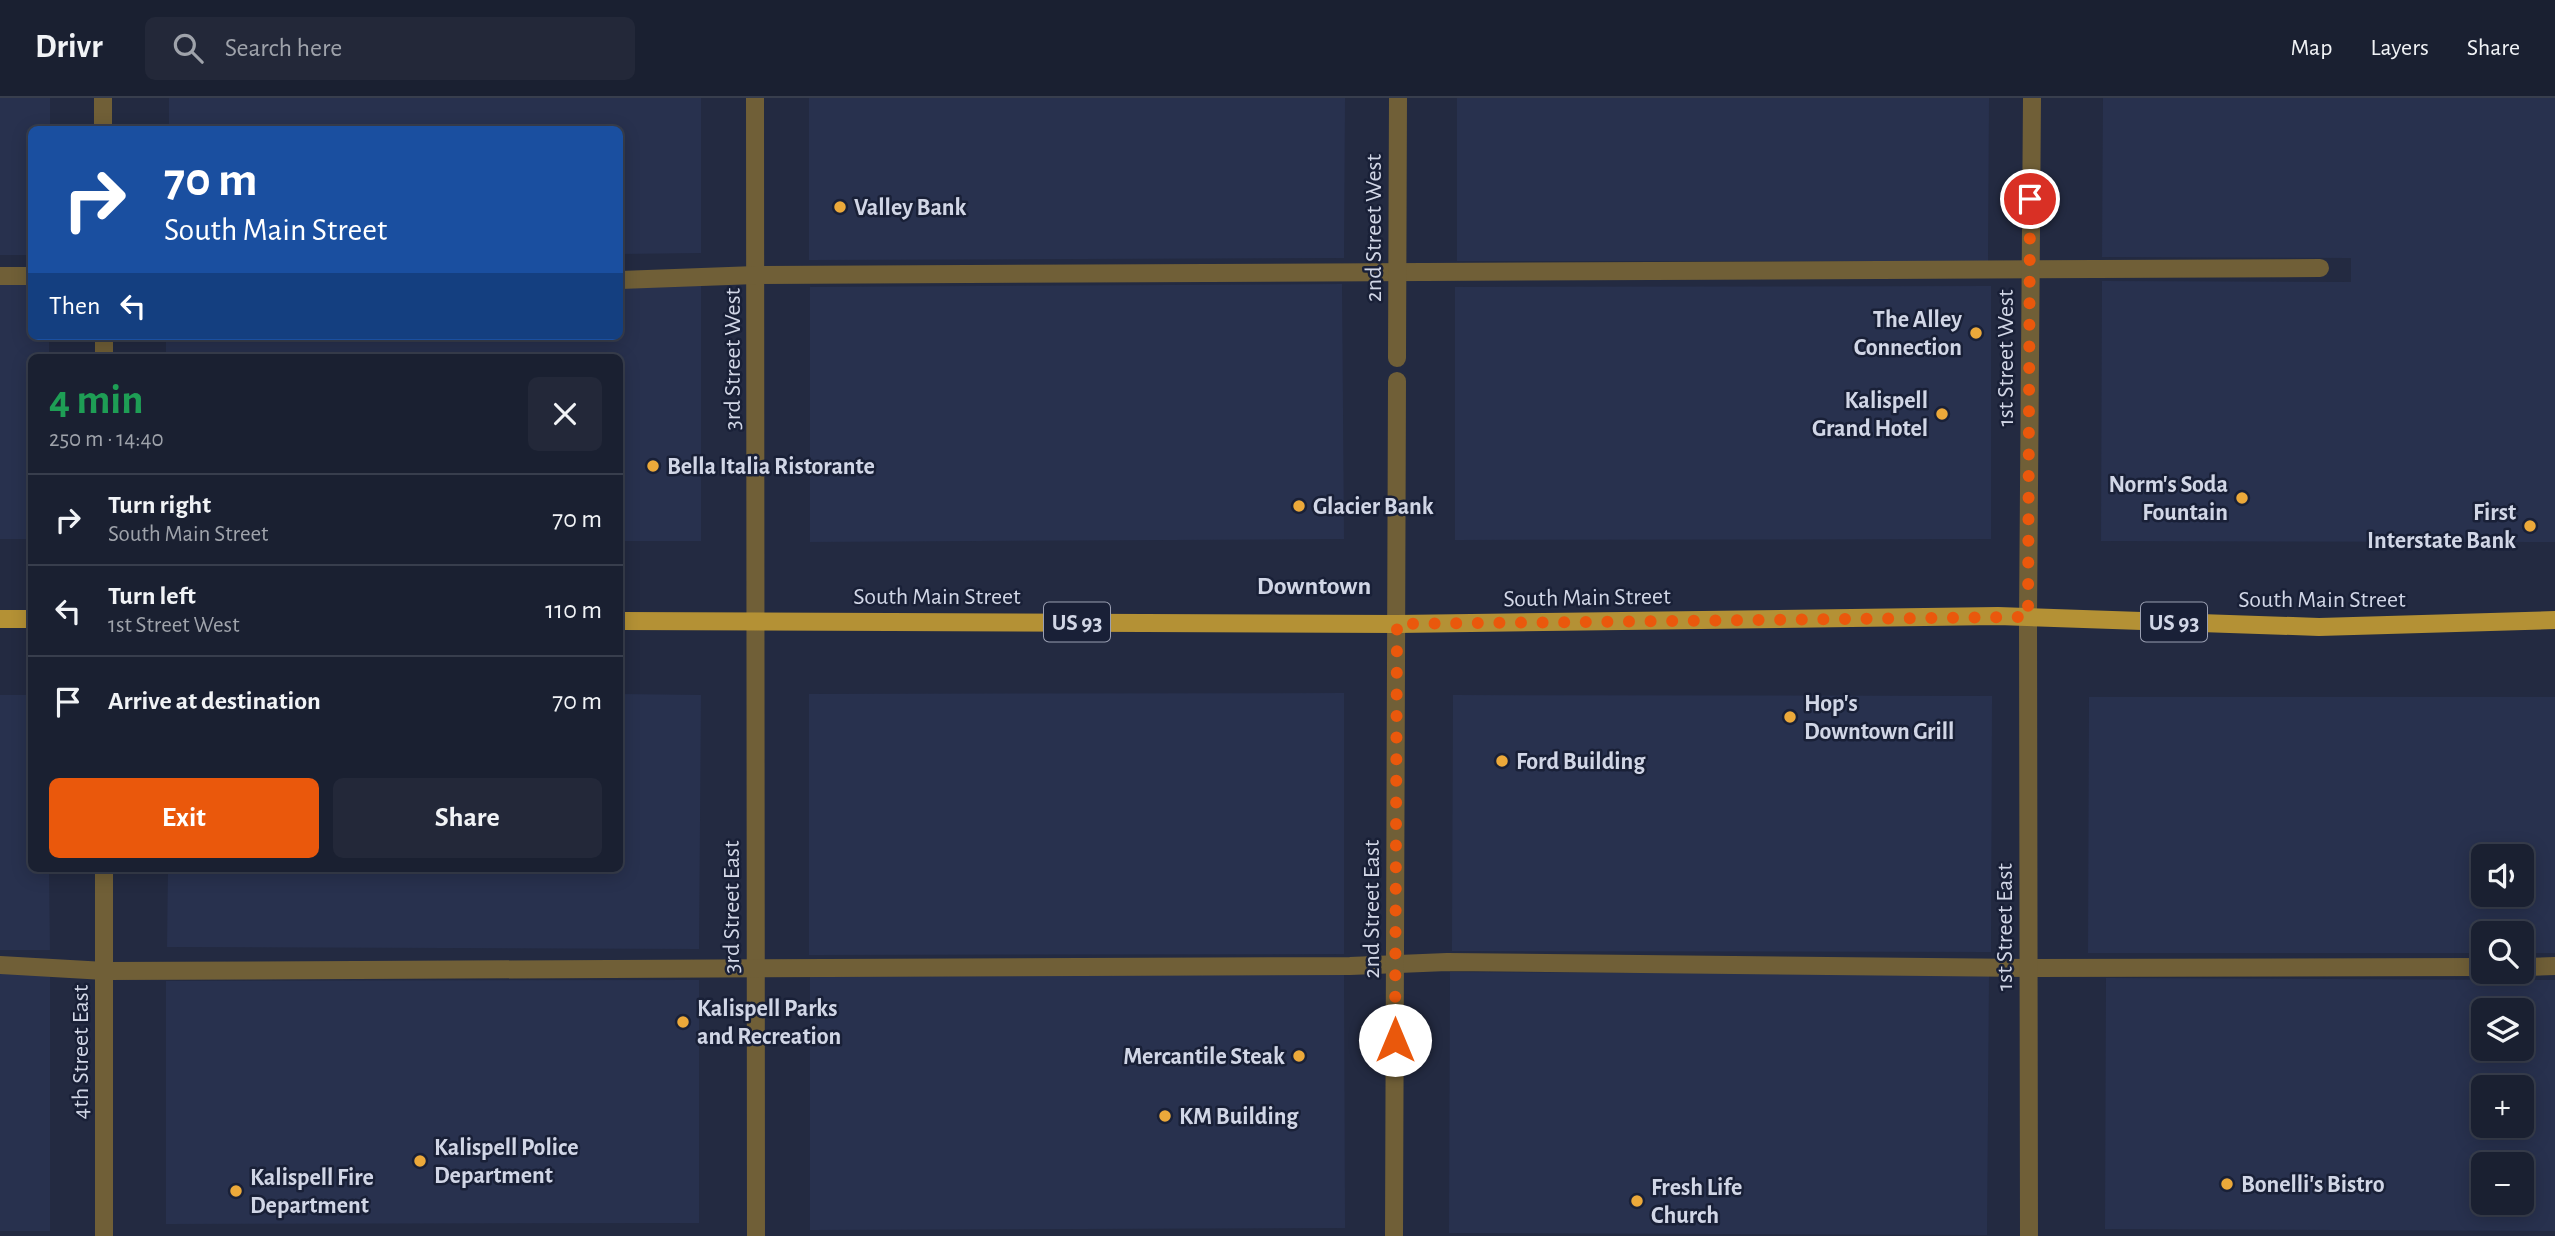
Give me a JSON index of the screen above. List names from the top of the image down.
{
  "streets": {
    "main road": ["South Main Street", "US 93"],
    "street": [
      "2nd Street West",
      "1st Street West",
      "3rd Street West",
      "3rd Street East",
      "2nd Street East",
      "1st Street East",
      "4th Street East"
    ]
  },
  "crossings": [
    ["1st Street West", "South Main Street"],
    ["1st Street West", "1st Street East"],
    ["3rd Street West", "South Main Street"],
    ["3rd Street West", "3rd Street East"],
    ["South Main Street", "3rd Street East"],
    ["South Main Street", "2nd Street East"],
    ["South Main Street", "1st Street East"]
  ],
  "districts": ["Downtown"],
  "places": [
    "Valley Bank",
    "The Alley Connection",
    "Kalispell Grand Hotel",
    "Bella Italia Ristorante",
    "Norm's Soda Fountain",
    "Glacier Bank",
    "First Interstate Bank",
    "Hop's Downtown Grill",
    "Ford Building",
    "Kalispell Parks and Recreation",
    "Mercantile Steak",
    "KM Building",
    "Kalispell Police Department",
    "Bonelli's Bistro",
    "Kalispell Fire Department",
    "Fresh Life Church"
  ],
  "page": {
    "header": "Drivr",
    "search": "Search here",
    "nav": ["Map", "Layers", "Share"],
    "turn": ["70 m", "South Main Street"],
    "then": "Then",
    "heading": ["4 min", "250 m · 14:40"],
    "list": [
      {
        "name": "Turn right",
        "note": "South Main Street",
        "value": "70 m"
      },
      {
        "name": "Turn left",
        "note": "1st Street West",
        "value": "110 m"
      },
      {
        "name": "Arrive at destination",
        "value": "70 m"
      }
    ],
    "buttons": ["Exit", "Share"],
    "map_buttons": ["+", "−"]
  }
}
